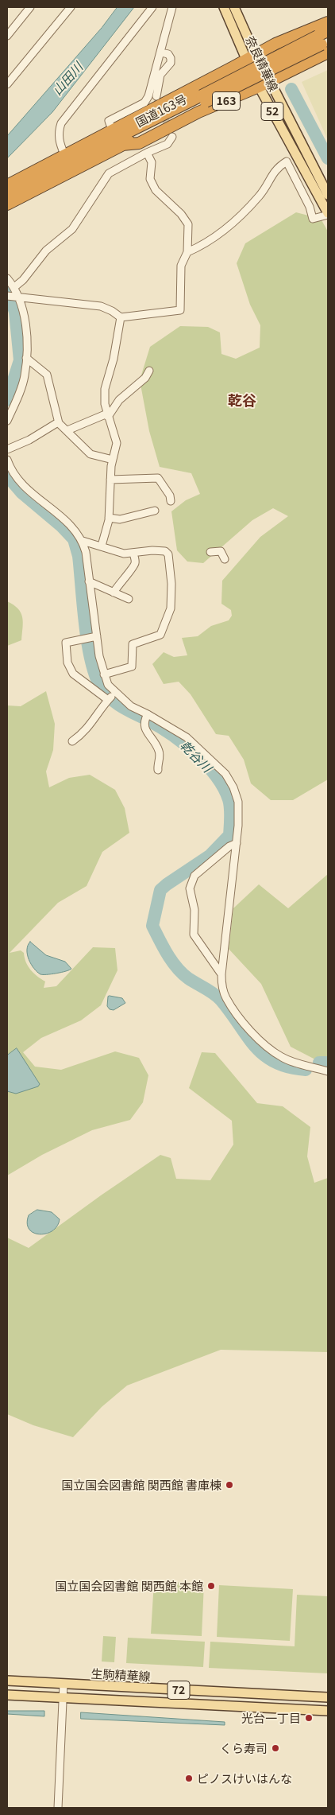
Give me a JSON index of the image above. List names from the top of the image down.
{
  "streets": {
    "highway": ["163", "国道163号"],
    "main road": [
      "奈良精華線",
      "52",
      "生駒精華線",
      "72"
    ]
  },
  "crossings": [
    ["奈良精華線", "163"],
    ["163", "国道163号"]
  ],
  "districts": ["乾谷"],
  "water": ["山田川", "乾谷川"],
  "places": [
    "国立国会図書館 関西館 書庫棟",
    "国立国会図書館 関西館 本館",
    "光台一丁目",
    "くら寿司",
    "ピノスけいはんな"
  ]
}
